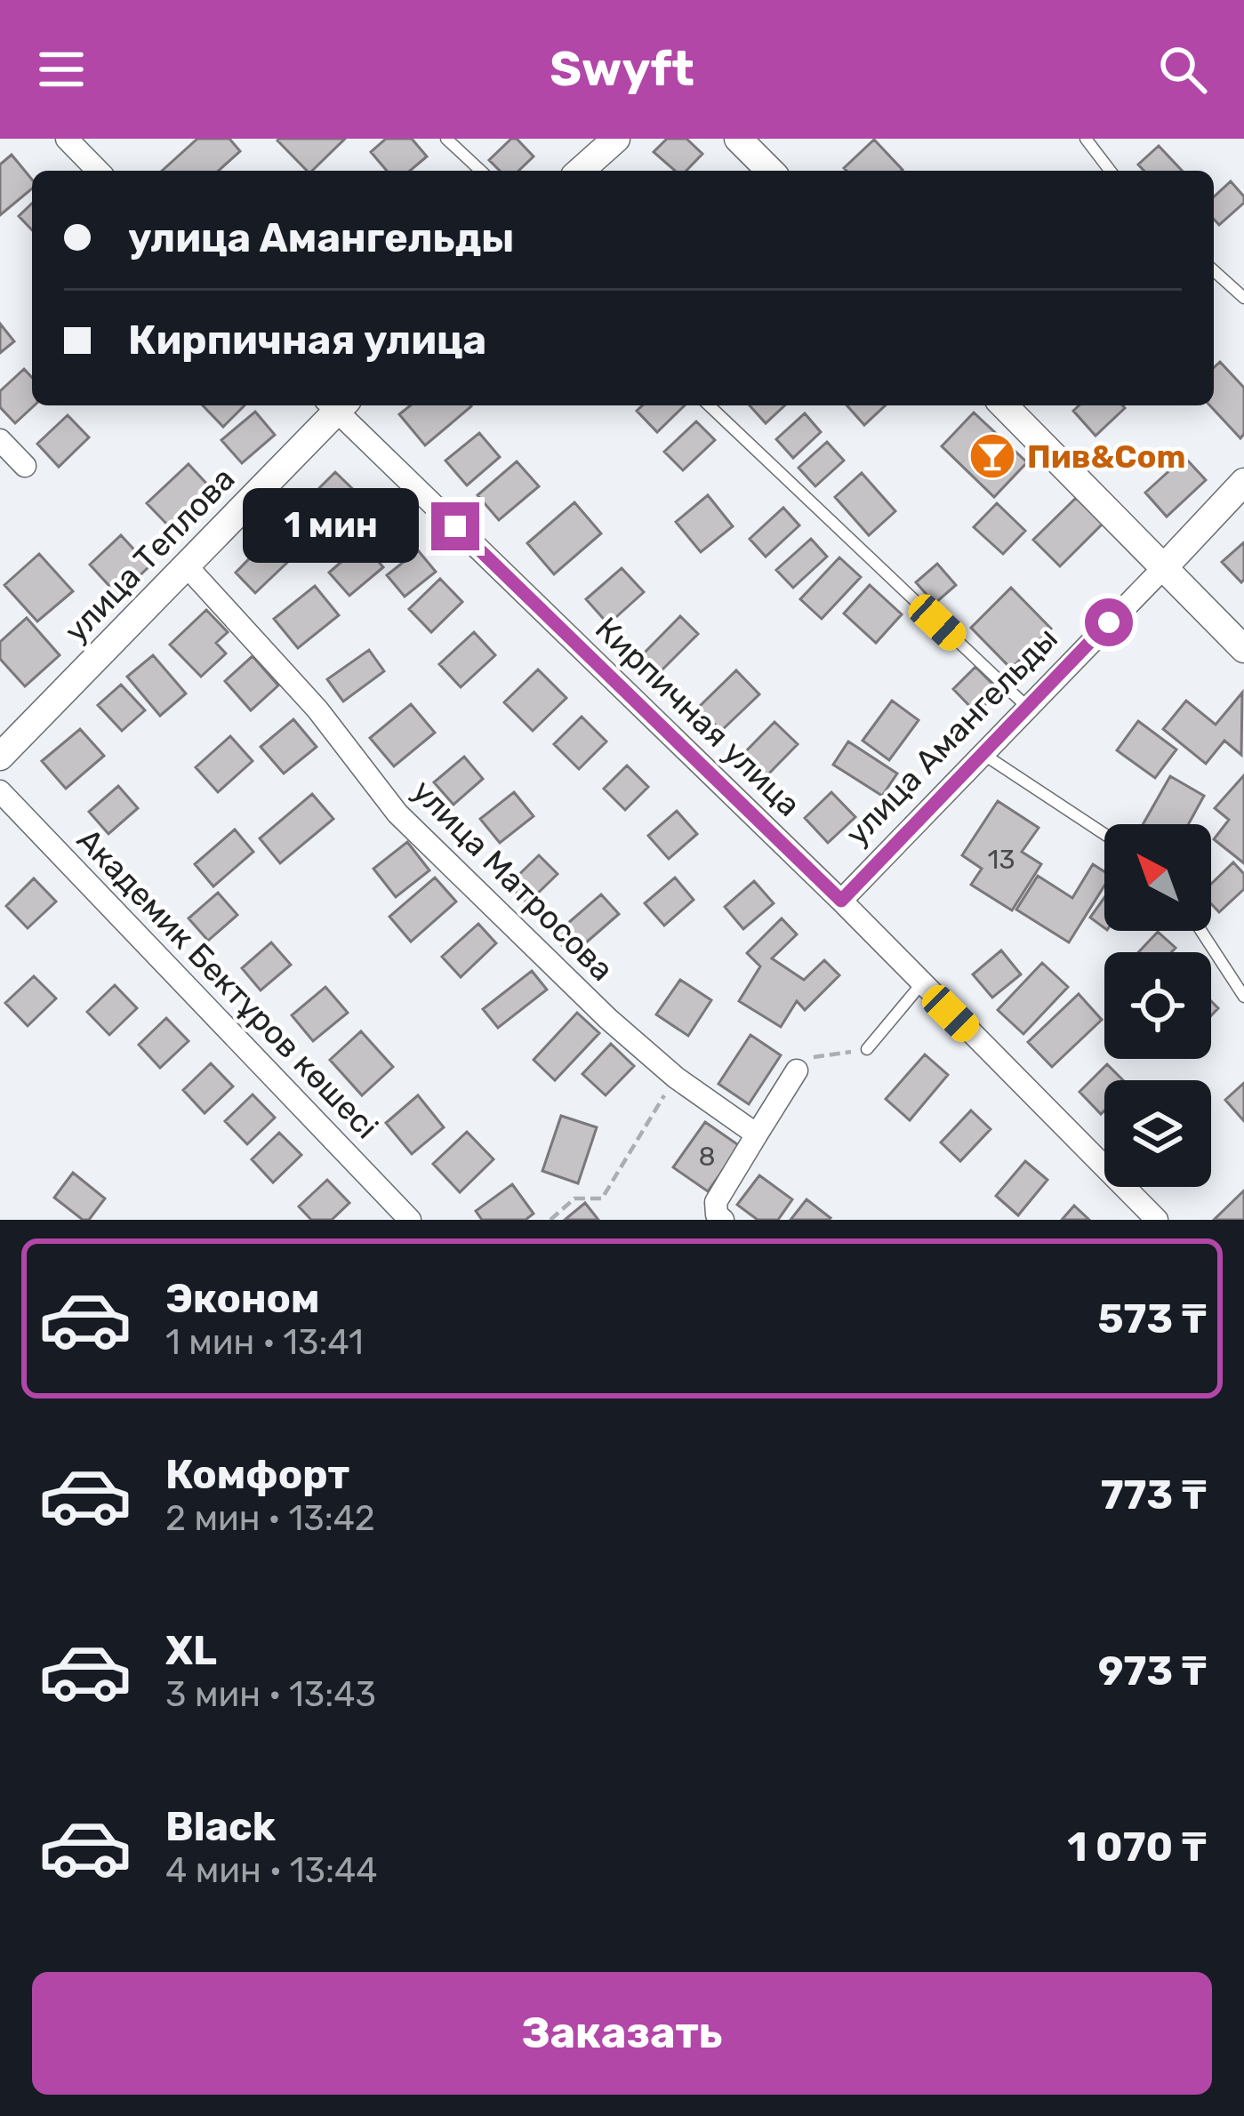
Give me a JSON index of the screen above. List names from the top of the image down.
{
  "streets": {
    "street": [
      "улица Теплова",
      "Кирпичная улица",
      "улица Амангельды",
      "улица Матросова",
      "Академик Бектұров көшесі"
    ]
  },
  "crossings": [
    ["улица Теплова", "улица Матросова"],
    ["Кирпичная улица", "улица Амангельды"]
  ],
  "places": {
    "bar": ["Пив&Com"]
  },
  "house_numbers": ["13", "8"],
  "north": "top left",
  "page": {
    "header": "Swyft",
    "banner": ["улица Амангельды", "Кирпичная улица"],
    "bubble": "1 мин",
    "list": [
      {
        "name": "Эконом",
        "note": "1 мин · 13:41",
        "value": "573 ₸"
      },
      {
        "name": "Комфорт",
        "note": "2 мин · 13:42",
        "value": "773 ₸"
      },
      {
        "name": "XL",
        "note": "3 мин · 13:43",
        "value": "973 ₸"
      },
      {
        "name": "Black",
        "note": "4 мин · 13:44",
        "value": "1 070 ₸"
      }
    ],
    "buttons": "Заказать"
  }
}
